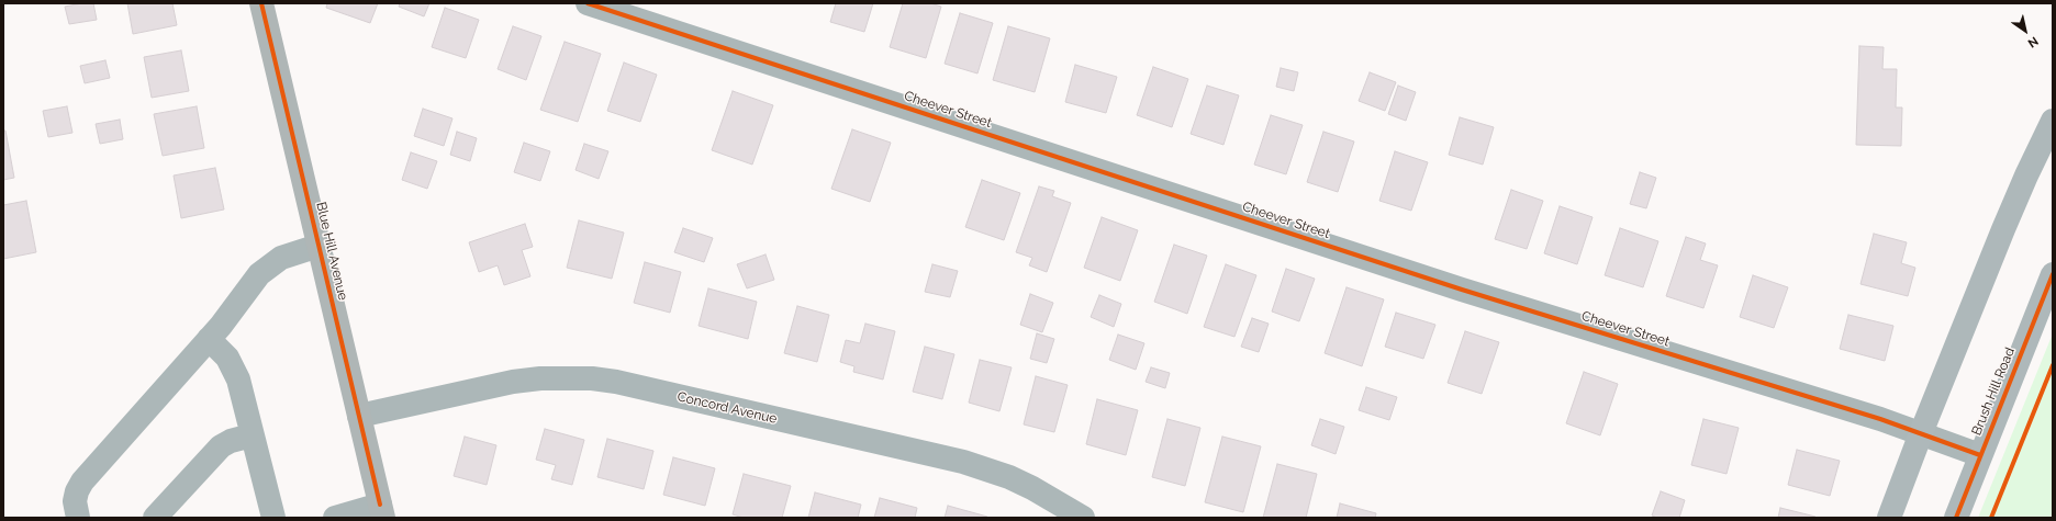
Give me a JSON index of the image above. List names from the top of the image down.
{
  "streets": {
    "highway": ["Blue Hill Avenue"],
    "main road": ["Brush Hill Road"],
    "street": ["Cheever Street", "Concord Avenue"]
  },
  "crossings": [
    ["Cheever Street", "Brush Hill Road"],
    ["Blue Hill Avenue", "Concord Avenue"]
  ],
  "north": "bottom right"
}
